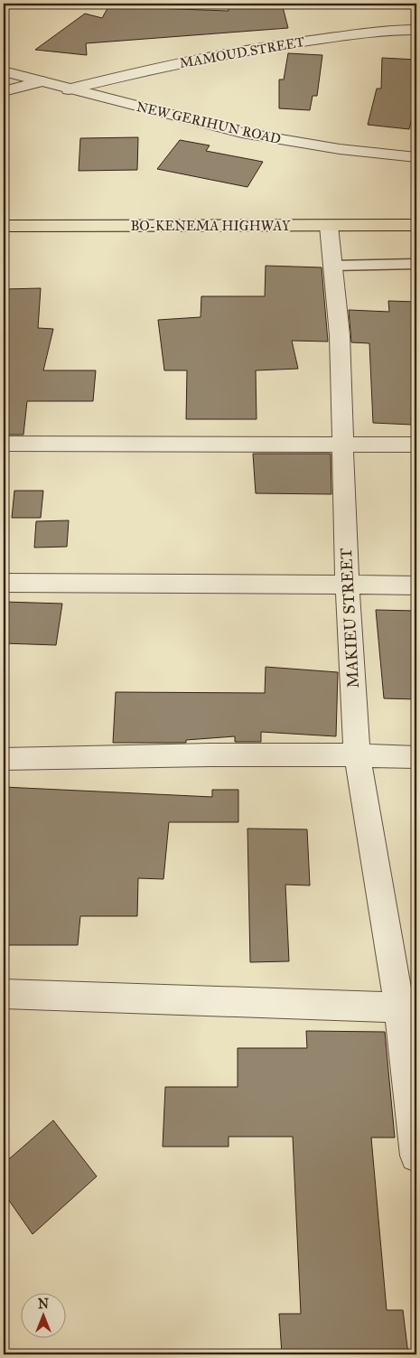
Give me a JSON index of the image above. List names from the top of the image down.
{
  "streets": {
    "highway": ["BO-KENEMA HIGHWAY"],
    "street": ["MAMOUD STREET", "NEW GERIHUN ROAD", "MAKIEU STREET"]
  },
  "crossings": [
    ["MAMOUD STREET", "NEW GERIHUN ROAD"],
    ["BO-KENEMA HIGHWAY", "MAKIEU STREET"]
  ],
  "north": "top"
}
